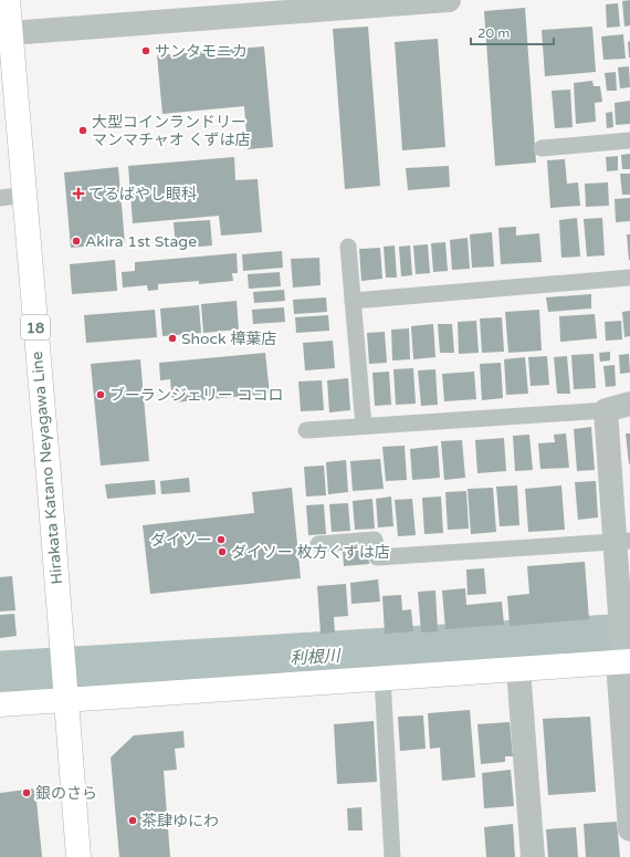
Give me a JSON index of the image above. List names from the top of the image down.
{
  "streets": {
    "main road": ["18", "Hirakata Katano Neyagawa Line"]
  },
  "water": ["利根川"],
  "places": {
    "other": [
      "サンタモニカ",
      "大型コインランドリー マンマチャオ くずは店",
      "Akira 1st Stage",
      "Shock 樟葉店",
      "ブーランジェリー ココロ",
      "ダイソー",
      "ダイソー 枚方くずは店",
      "銀のさら",
      "茶肆ゆにわ"
    ],
    "health": ["てるばやし眼科"]
  },
  "scale_bar": "20 m"
}
